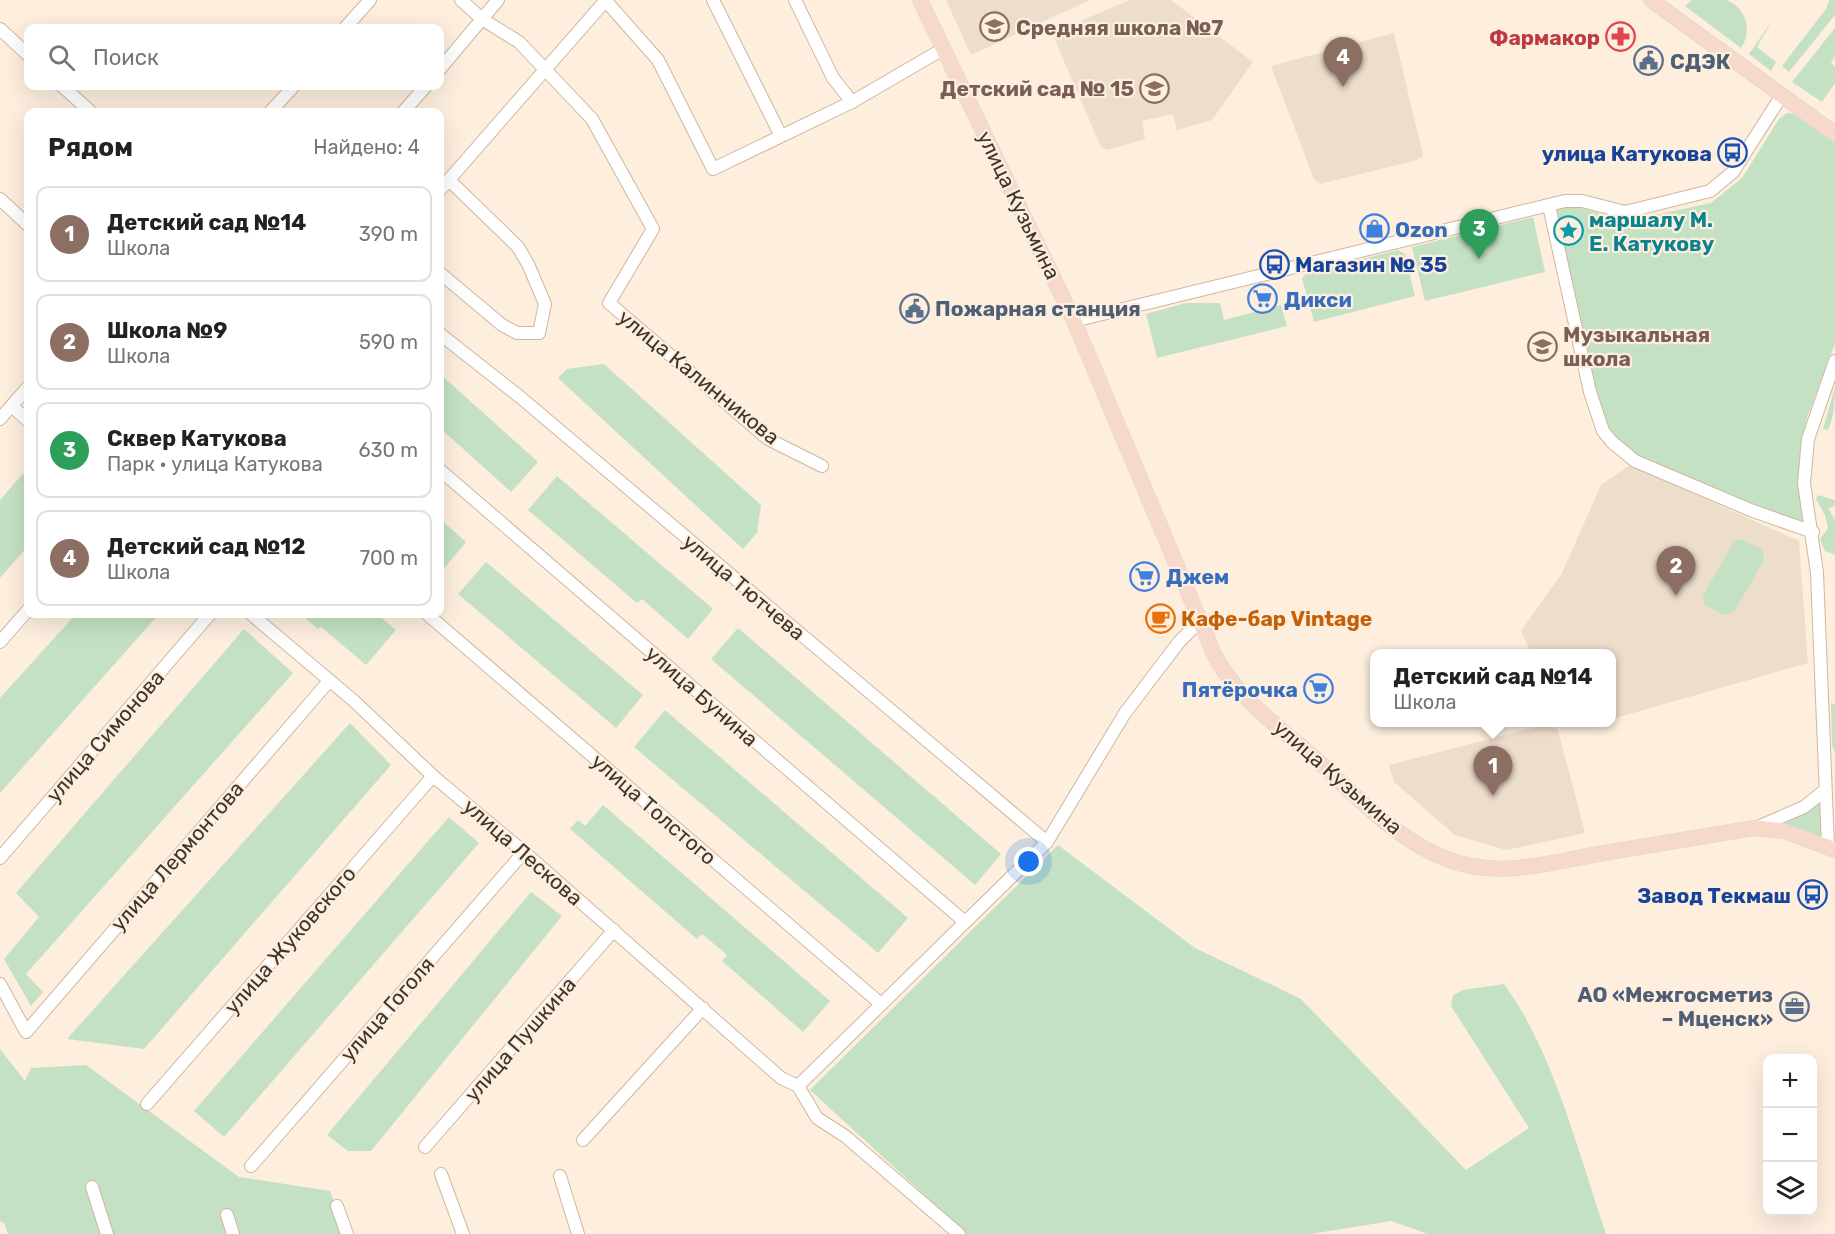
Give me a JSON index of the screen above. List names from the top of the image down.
{
  "streets": {
    "main road": ["улица Кузьмина"],
    "street": [
      "улица Калинникова",
      "улица Тютчева",
      "улица Бунина",
      "улица Симонова",
      "улица Толстого",
      "улица Лескова",
      "улица Лермонтова",
      "улица Жуковского",
      "улица Гоголя",
      "улица Пушкина"
    ]
  },
  "crossings": [
    ["улица Лескова", "улица Лермонтова"],
    ["улица Лескова", "улица Жуковского"],
    ["улица Лескова", "улица Гоголя"],
    ["улица Лескова", "улица Пушкина"]
  ],
  "places": {
    "school or university": ["Средняя школа №7", "Детский сад № 15", "Музыкальная школа"],
    "pharmacy": ["Фармакор"],
    "public building": ["СДЭК", "Пожарная станция"],
    "bus stop": ["улица Катукова", "Магазин № 35", "Завод Текмаш"],
    "shop": ["Ozon"],
    "place": ["маршалу М. Е. Катукову"],
    "supermarket": ["Дикси", "Джем", "Пятёрочка"],
    "cafe": ["Кафе-бар Vintage"],
    "office": ["АО «Межгосметиз – Мценск»"]
  },
  "page": {
    "search": "Поиск",
    "pins": [
      "4",
      "3",
      "2",
      "1"
    ],
    "heading": ["Рядом", "Найдено: 4"],
    "list": [
      {
        "mark": "1",
        "name": "Детский сад №14",
        "note": "Школа",
        "value": "390 m"
      },
      {
        "mark": "2",
        "name": "Школа №9",
        "note": "Школа",
        "value": "590 m"
      },
      {
        "mark": "3",
        "name": "Сквер Катукова",
        "note": "Парк · улица Катукова",
        "value": "630 m"
      },
      {
        "mark": "4",
        "name": "Детский сад №12",
        "note": "Школа",
        "value": "700 m"
      }
    ],
    "popup": ["Детский сад №14", "Школа"],
    "map_buttons": ["+", "−"]
  }
}
